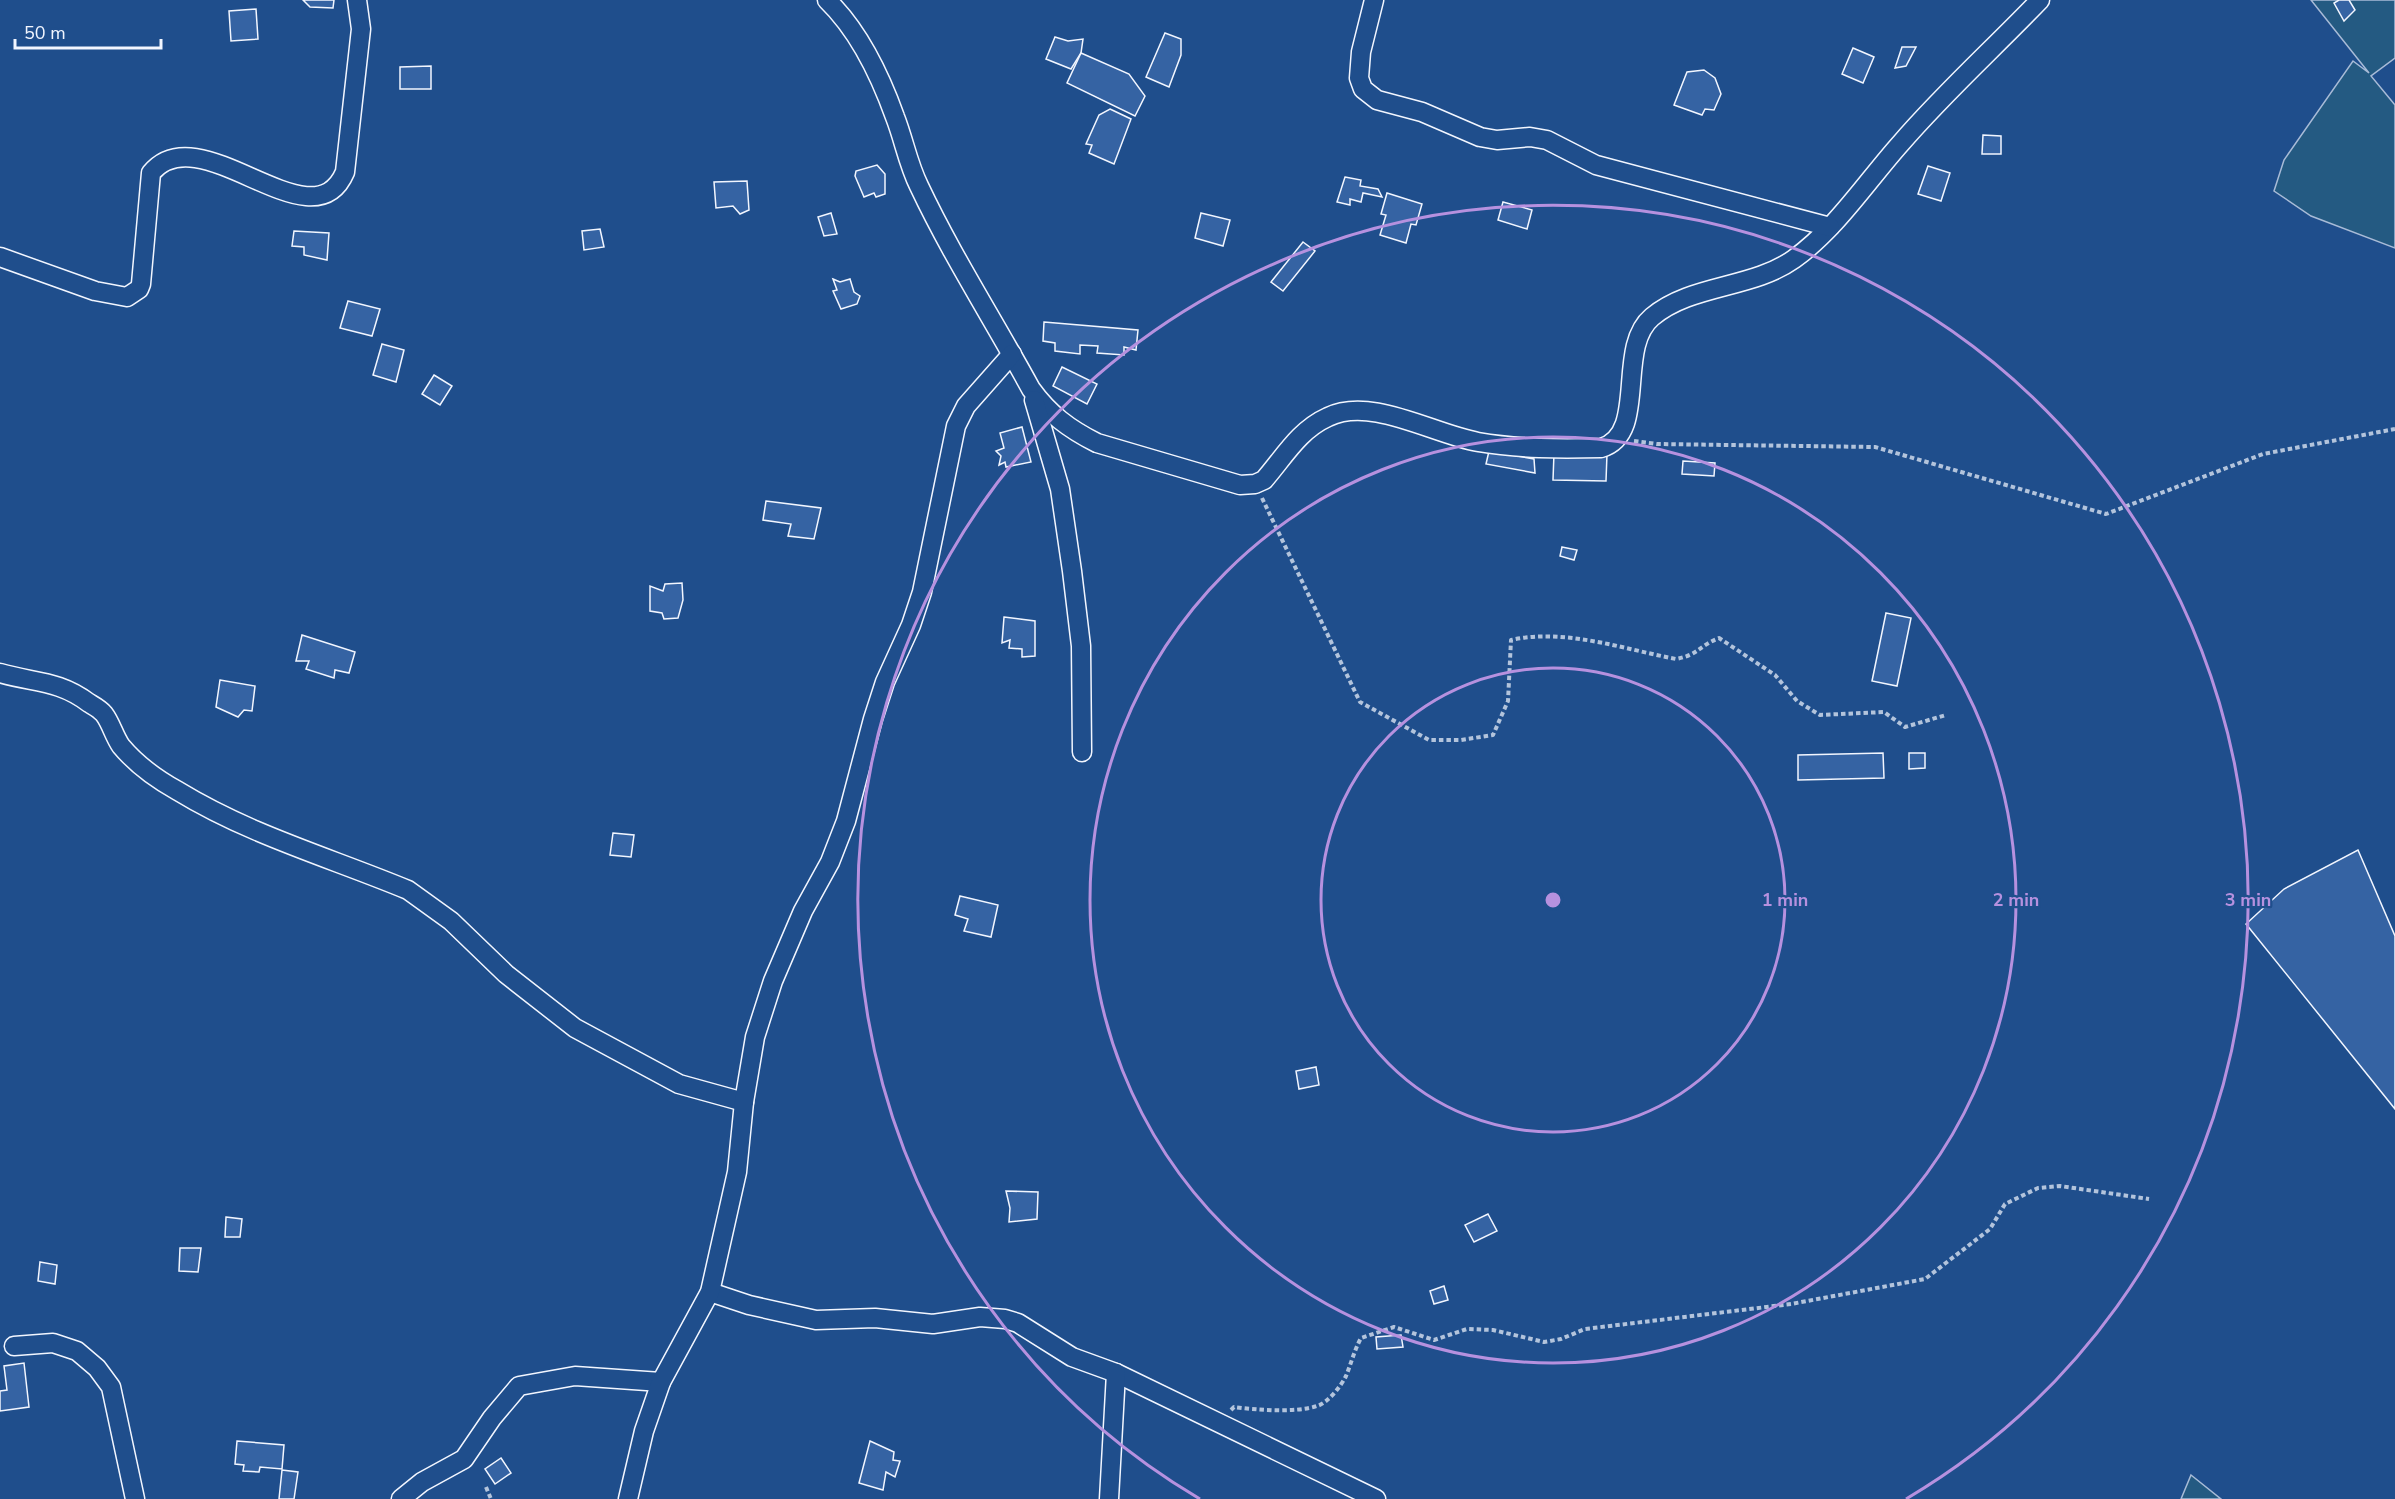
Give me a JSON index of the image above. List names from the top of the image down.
{
  "scale_bar": "50 m",
  "rings": ["1 min", "2 min", "3 min"]
}
